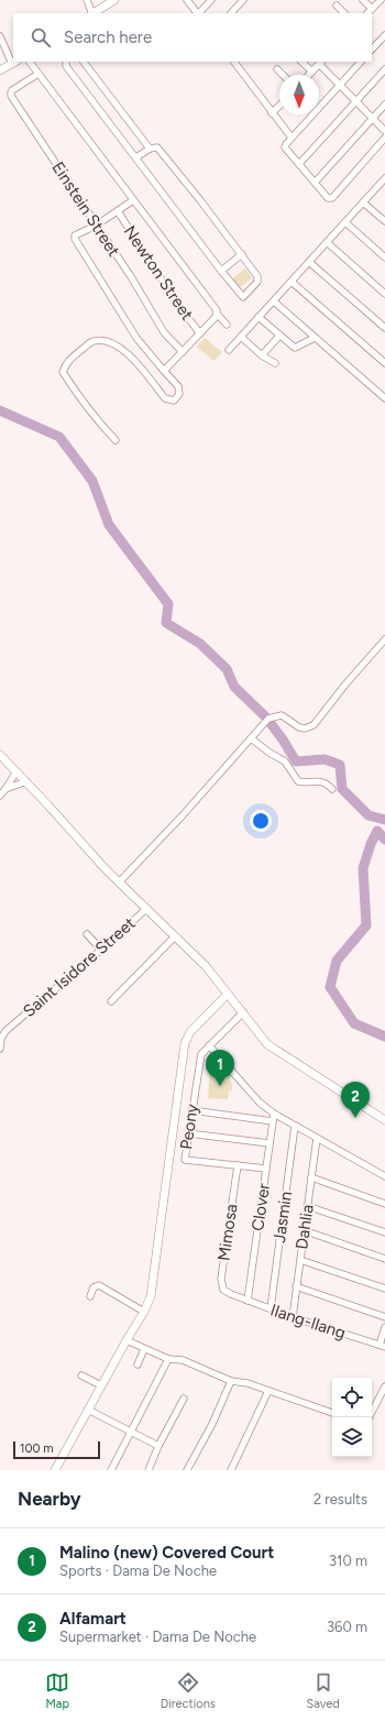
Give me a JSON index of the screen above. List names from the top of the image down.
{
  "streets": {
    "street": [
      "Einstein Street",
      "Newton Street",
      "Saint Isidore Street",
      "Peony",
      "Clover",
      "Jasmin",
      "Dahlia",
      "Mimosa",
      "Ilang-Ilang"
    ]
  },
  "crossings": [
    ["Peony", "Mimosa"],
    ["Clover", "Ilang-Ilang"],
    ["Jasmin", "Ilang-Ilang"],
    ["Dahlia", "Ilang-Ilang"],
    ["Mimosa", "Ilang-Ilang"]
  ],
  "scale_bar": "100 m",
  "north": "bottom",
  "page": {
    "search": "Search here",
    "pins": ["1", "2"],
    "scale": "100 m",
    "heading": ["Nearby", "2 results"],
    "list": [
      {
        "mark": "1",
        "name": "Malino (new) Covered Court",
        "note": "Sports · Dama De Noche",
        "value": "310 m"
      },
      {
        "mark": "2",
        "name": "Alfamart",
        "note": "Supermarket · Dama De Noche",
        "value": "360 m"
      }
    ],
    "nav": ["Map", "Directions", "Saved"]
  }
}
